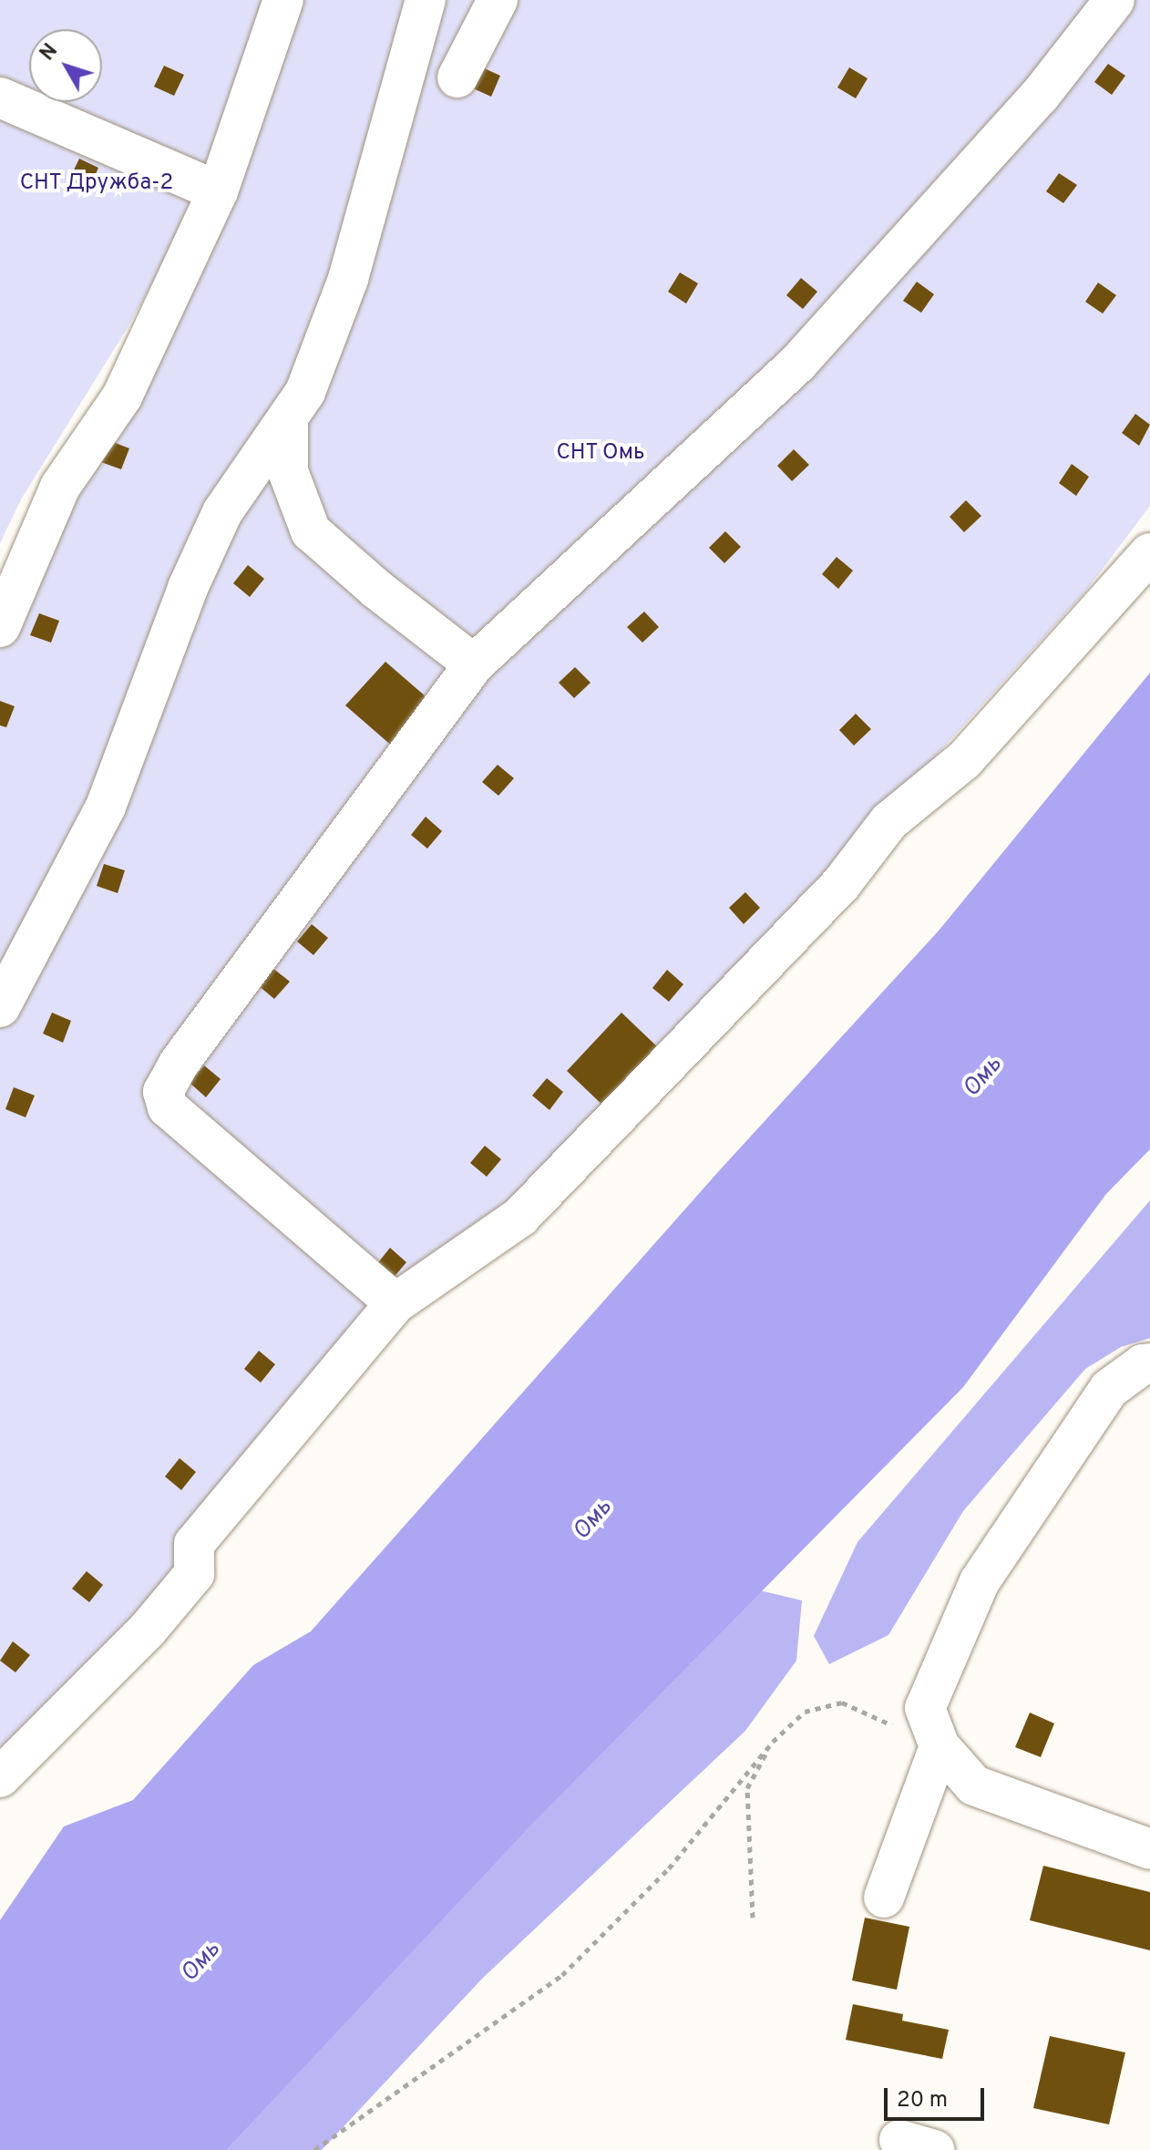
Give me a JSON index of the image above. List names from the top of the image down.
{
  "water": ["Омь"],
  "parks": ["СНТ Дружба-2", "СНТ Омь"],
  "scale_bar": "20 m",
  "north": "top left"
}
